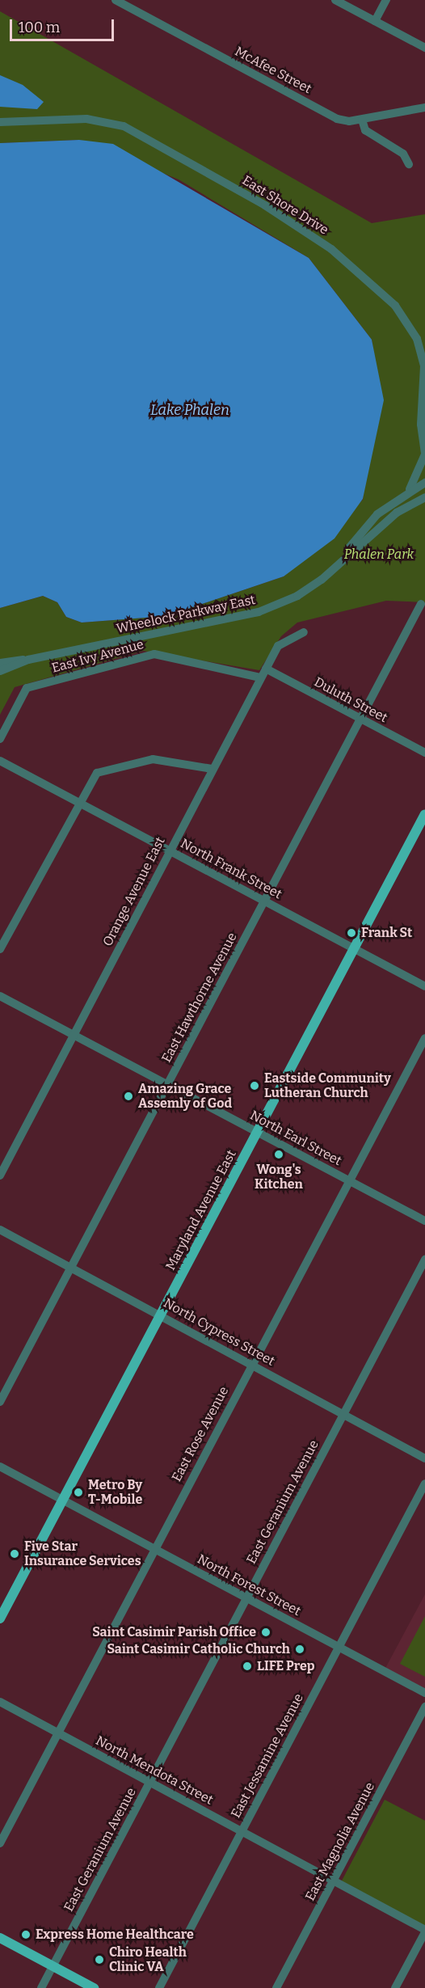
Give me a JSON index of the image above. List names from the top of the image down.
{
  "streets": {
    "main road": ["Maryland Avenue East"],
    "street": [
      "McAfee Street",
      "East Shore Drive",
      "Wheelock Parkway East",
      "East Ivy Avenue",
      "Duluth Street",
      "North Frank Street",
      "Orange Avenue East",
      "East Hawthorne Avenue",
      "North Earl Street",
      "North Cypress Street",
      "East Rose Avenue",
      "East Geranium Avenue",
      "North Forest Street",
      "East Jessamine Avenue",
      "North Mendota Street",
      "East Magnolia Avenue"
    ]
  },
  "crossings": [
    ["East Ivy Avenue", "Orange Avenue East"],
    ["Duluth Street", "Orange Avenue East"],
    ["Duluth Street", "East Hawthorne Avenue"],
    ["North Frank Street", "Orange Avenue East"],
    ["North Frank Street", "East Hawthorne Avenue"],
    ["North Frank Street", "Maryland Avenue East"],
    ["Orange Avenue East", "North Earl Street"],
    ["East Hawthorne Avenue", "North Earl Street"],
    ["East Hawthorne Avenue", "North Cypress Street"],
    ["North Earl Street", "Maryland Avenue East"],
    ["North Earl Street", "East Rose Avenue"],
    ["Maryland Avenue East", "North Cypress Street"],
    ["Maryland Avenue East", "North Forest Street"],
    ["North Cypress Street", "East Rose Avenue"],
    ["North Cypress Street", "East Geranium Avenue"],
    ["East Rose Avenue", "North Forest Street"],
    ["East Rose Avenue", "North Mendota Street"],
    ["East Geranium Avenue", "North Forest Street"],
    ["East Geranium Avenue", "North Mendota Street"],
    ["North Forest Street", "East Jessamine Avenue"],
    ["East Jessamine Avenue", "North Mendota Street"],
    ["North Mendota Street", "East Magnolia Avenue"]
  ],
  "water": ["Lake Phalen"],
  "parks": ["Phalen Park"],
  "places": [
    "Frank St",
    "Eastside Community Lutheran Church",
    "Amazing Grace Assemly of God",
    "Wong's Kitchen",
    "Metro By T-Mobile",
    "Five Star Insurance Services",
    "Saint Casimir Parish Office",
    "Saint Casimir Catholic Church",
    "LIFE Prep",
    "Express Home Healthcare",
    "Chiro Health Clinic VA"
  ],
  "scale_bar": "100 m"
}
